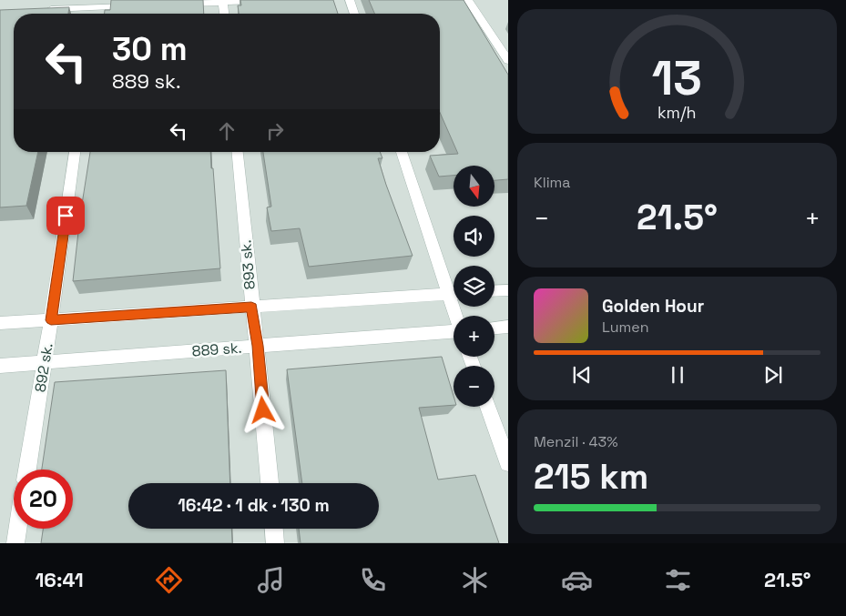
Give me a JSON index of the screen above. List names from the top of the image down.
{
  "streets": {
    "lane": ["893 sk.", "889 sk.", "892 sk."]
  },
  "crossings": [
    ["893 sk.", "889 sk."],
    ["889 sk.", "892 sk."]
  ],
  "north": "bottom",
  "page": {
    "turn": ["30 m", "889 sk."],
    "tile": [
      "Klima",
      ["Menzil · 43%", "215 km"]
    ],
    "map_buttons": ["+", "−"],
    "heat": ["−", "21.5°", "+"],
    "song": ["Golden Hour", "Lumen"],
    "limit": "20",
    "trip": "16:42 · 1 dk · 130 m",
    "tabs": ["16:41", "21.5°"],
    "gauge": ["13", "km/h"]
  }
}
